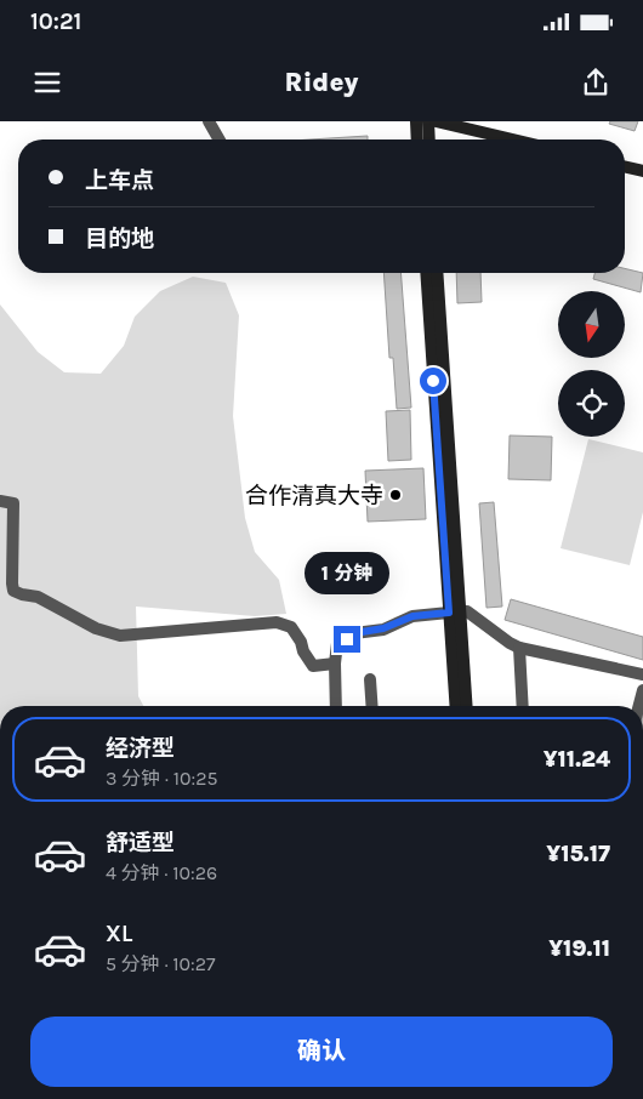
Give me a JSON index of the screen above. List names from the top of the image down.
{
  "places": ["合作清真大寺"],
  "north": "bottom",
  "page": {
    "status": "10:21",
    "header": "Ridey",
    "banner": ["上车点", "目的地"],
    "bubble": "1 分钟",
    "list": [
      {
        "name": "经济型",
        "note": "3 分钟 · 10:25",
        "value": "¥11.24"
      },
      {
        "name": "舒适型",
        "note": "4 分钟 · 10:26",
        "value": "¥15.17"
      },
      {
        "name": "XL",
        "note": "5 分钟 · 10:27",
        "value": "¥19.11"
      }
    ],
    "buttons": "确认"
  }
}
